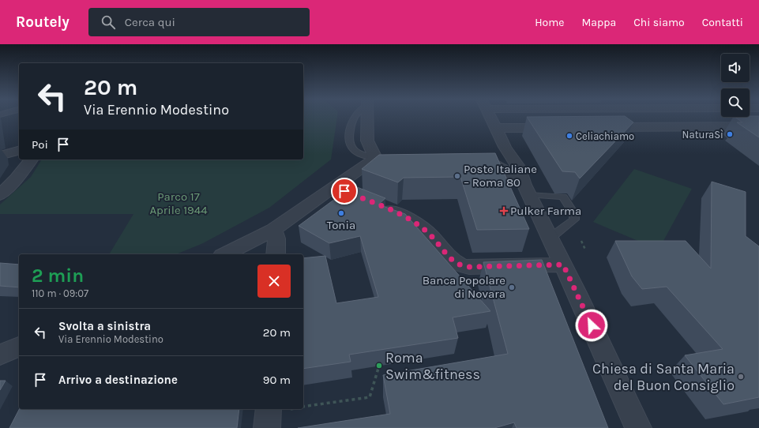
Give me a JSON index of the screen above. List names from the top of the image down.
{
  "parks": ["Parco 17 Aprile 1944"],
  "places": {
    "other": [
      "NaturaSì",
      "Celiachiamo",
      "Poste Italiane – Roma 80",
      "Tonia",
      "Banca Popolare di Novara",
      "Roma Swim&fitness",
      "Chiesa di Santa Maria del Buon Consiglio"
    ],
    "health": ["Pulker Farma"]
  },
  "page": {
    "header": "Routely",
    "search": "Cerca qui",
    "nav": [
      "Home",
      "Mappa",
      "Chi siamo",
      "Contatti"
    ],
    "turn": ["20 m", "Via Erennio Modestino"],
    "then": "Poi",
    "heading": ["2 min", "110 m · 09:07"],
    "list": [
      {
        "name": "Svolta a sinistra",
        "note": "Via Erennio Modestino",
        "value": "20 m"
      },
      {
        "name": "Arrivo a destinazione",
        "value": "90 m"
      }
    ]
  }
}
